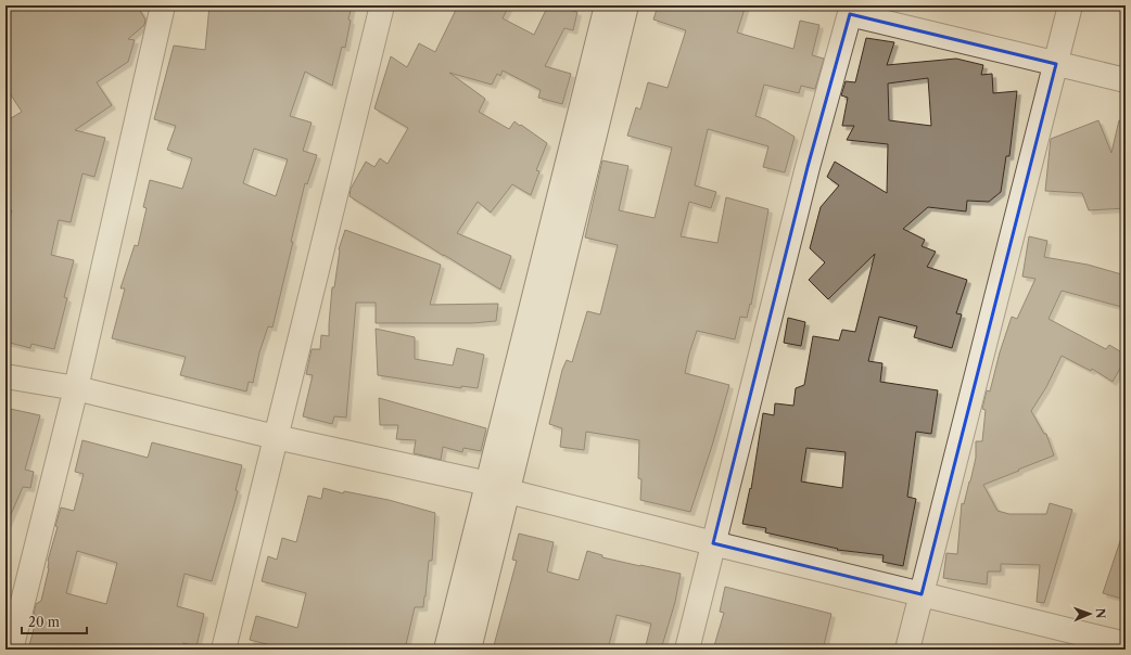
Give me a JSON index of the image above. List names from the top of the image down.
{
  "scale_bar": "20 m",
  "north": "right"
}
